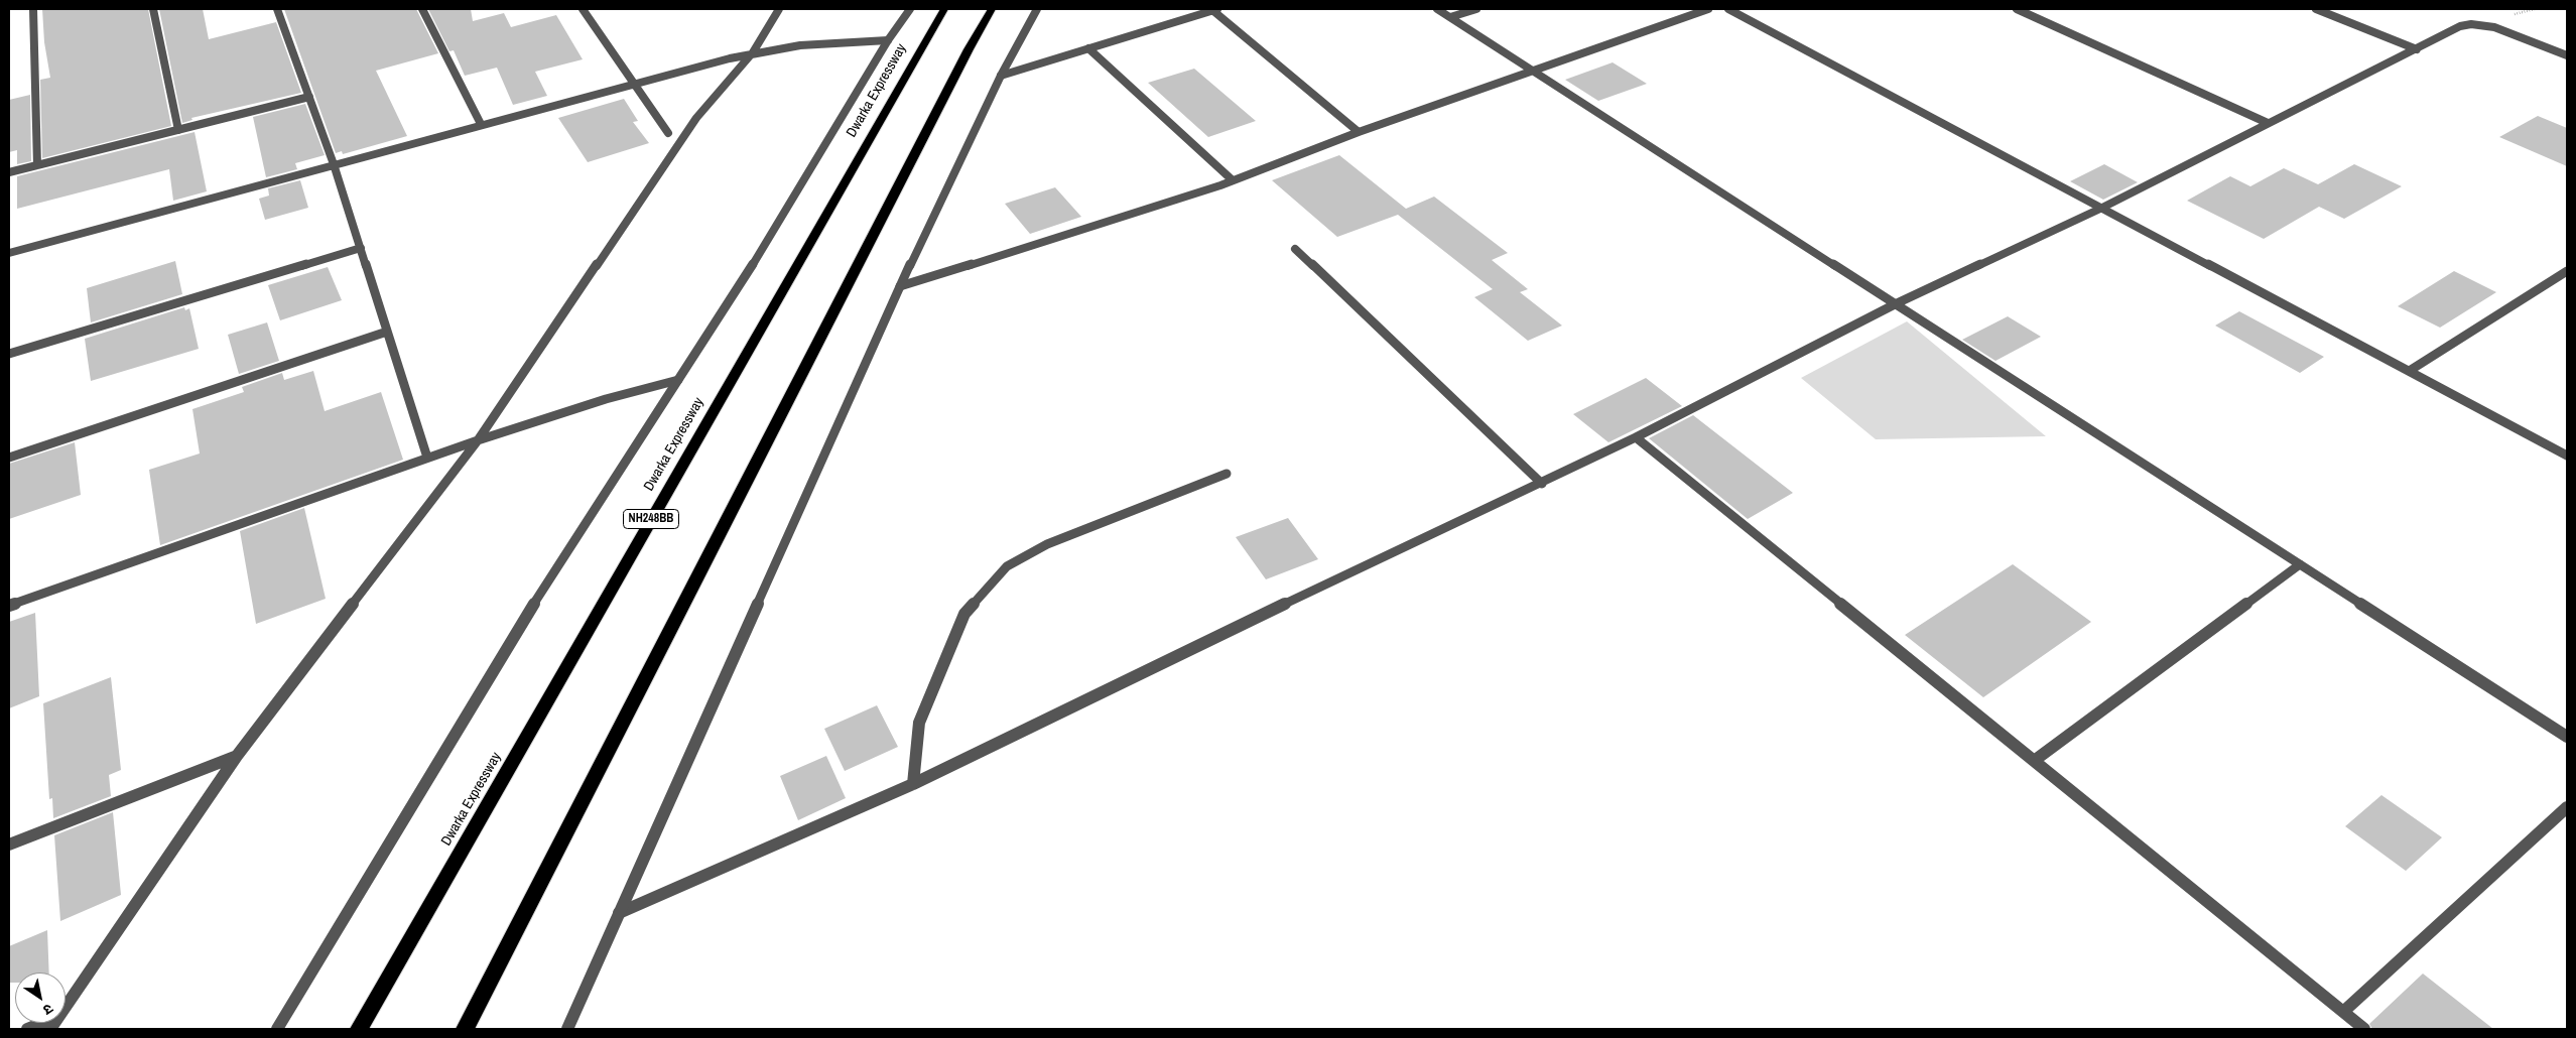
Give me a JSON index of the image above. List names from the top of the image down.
{
  "streets": {
    "highway": ["Dwarka Expressway", "NH248BB"]
  },
  "north": "bottom right"
}
